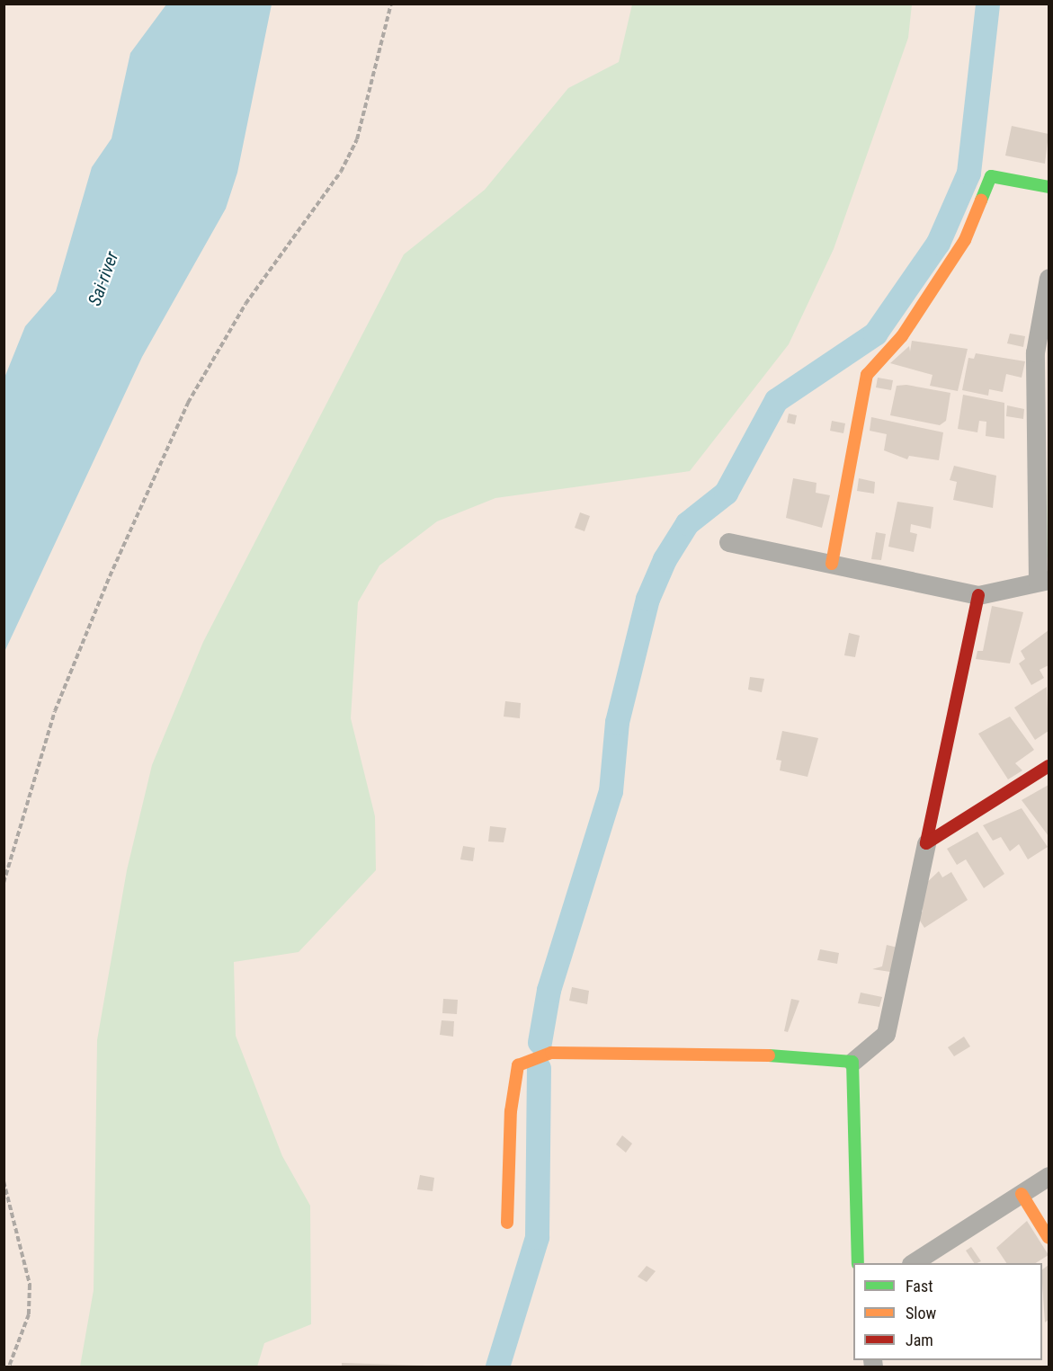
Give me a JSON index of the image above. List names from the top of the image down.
{
  "water": ["Sai-river"],
  "legend": ["Fast", "Slow", "Jam"]
}
